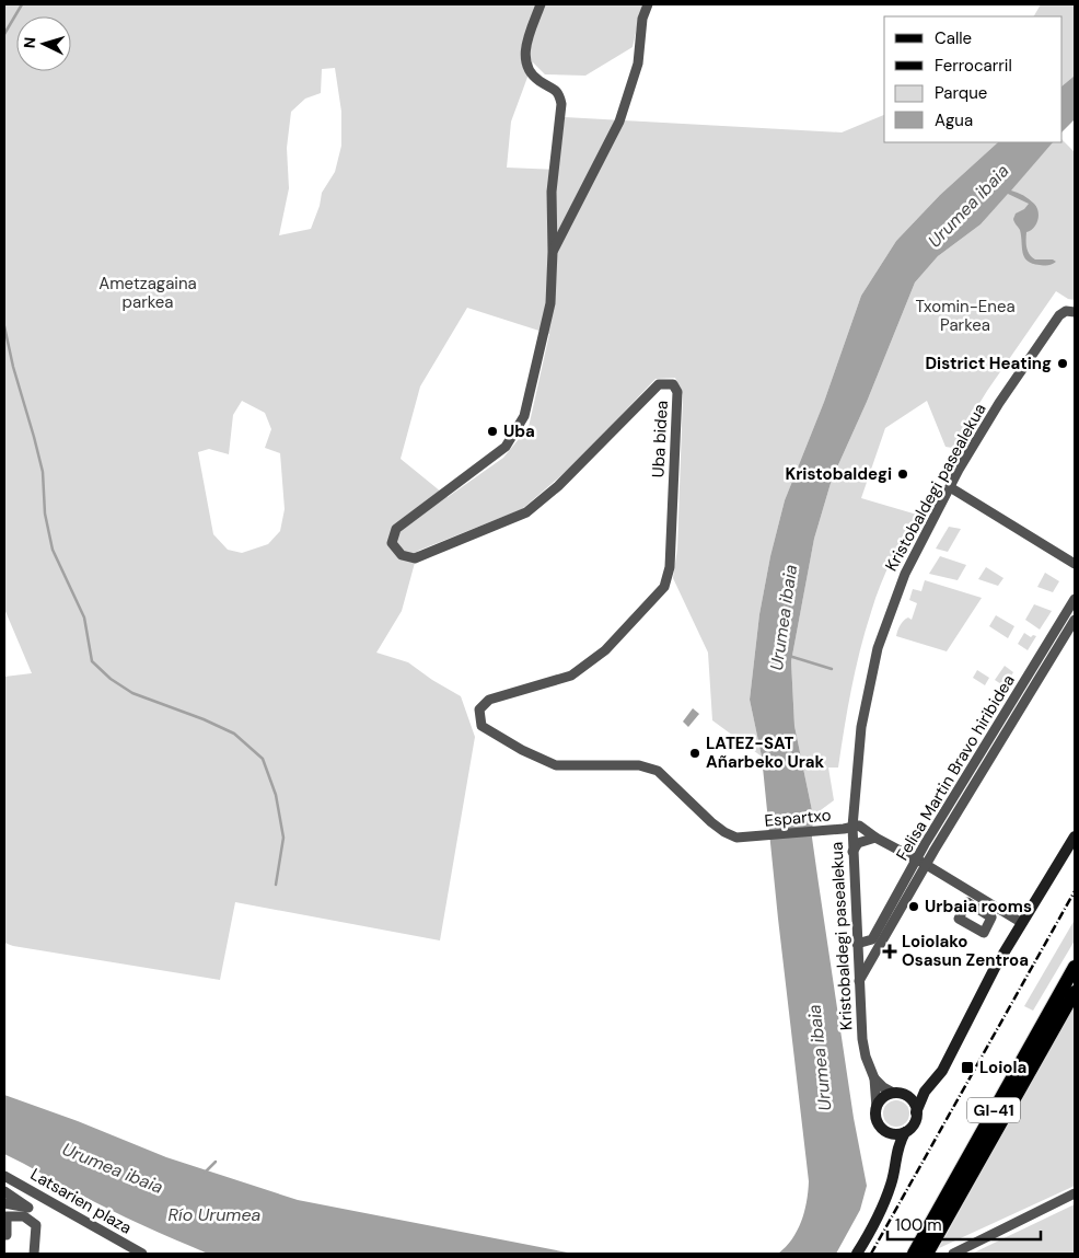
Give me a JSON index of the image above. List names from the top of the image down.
{
  "streets": {
    "main road": ["GI-41"],
    "street": [
      "Uba bidea",
      "Kristobaldegi pasealekua",
      "Felisa Martin Bravo hiribidea",
      "Espartxo",
      "Latsarien plaza"
    ]
  },
  "crossings": [
    ["Uba bidea", "Espartxo"],
    ["Kristobaldegi pasealekua", "Felisa Martin Bravo hiribidea"],
    ["Kristobaldegi pasealekua", "Espartxo"]
  ],
  "water": ["Urumea ibaia", "Río Urumea"],
  "parks": ["Ametzagaina parkea", "Txomin-Enea Parkea"],
  "places": {
    "other": [
      "District Heating",
      "Uba",
      "Kristobaldegi",
      "LATEZ-SAT Añarbeko Urak",
      "Urbaia rooms"
    ],
    "health": ["Loiolako Osasun Zentroa"],
    "transit": ["Loiola"]
  },
  "legend": [
    "Calle",
    "Ferrocarril",
    "Parque",
    "Agua"
  ],
  "scale_bar": "100 m",
  "north": "left"
}
